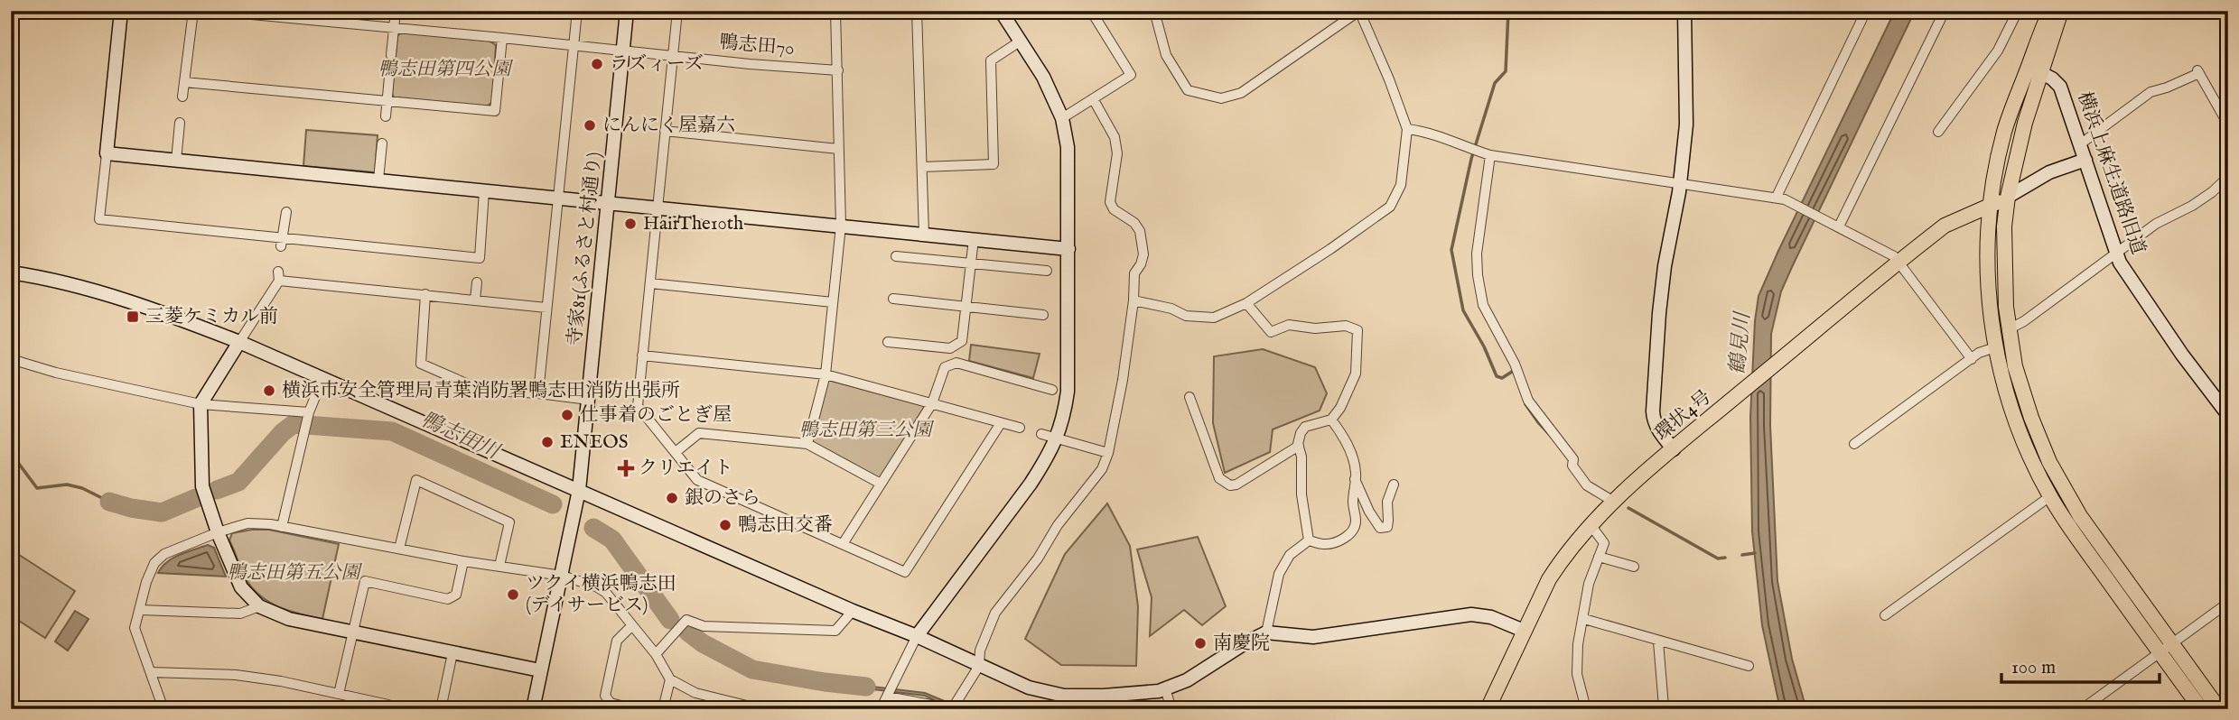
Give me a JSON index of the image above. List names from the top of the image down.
{
  "streets": {
    "main road": ["環状4号"],
    "street": ["鴨志田70", "横浜上麻生道路旧道", "寺家81(ふるさと村通り)"]
  },
  "crossings": [
    ["鴨志田70", "寺家81(ふるさと村通り)"]
  ],
  "water": ["鶴見川", "鴨志田川"],
  "parks": ["鴨志田第四公園", "鴨志田第三公園", "鴨志田第五公園"],
  "places": {
    "other": [
      "ラズィーズ",
      "にんにく屋嘉六",
      "HairThe10th",
      "横浜市安全管理局青葉消防署鴨志田消防出張所",
      "仕事着のごとぎ屋",
      "ENEOS",
      "銀のさら",
      "鴨志田交番",
      "ツクイ横浜鴨志田 (デイサービス)",
      "南慶院"
    ],
    "transit": ["三菱ケミカル前"],
    "health": ["クリエイト"]
  },
  "scale_bar": "100 m"
}
